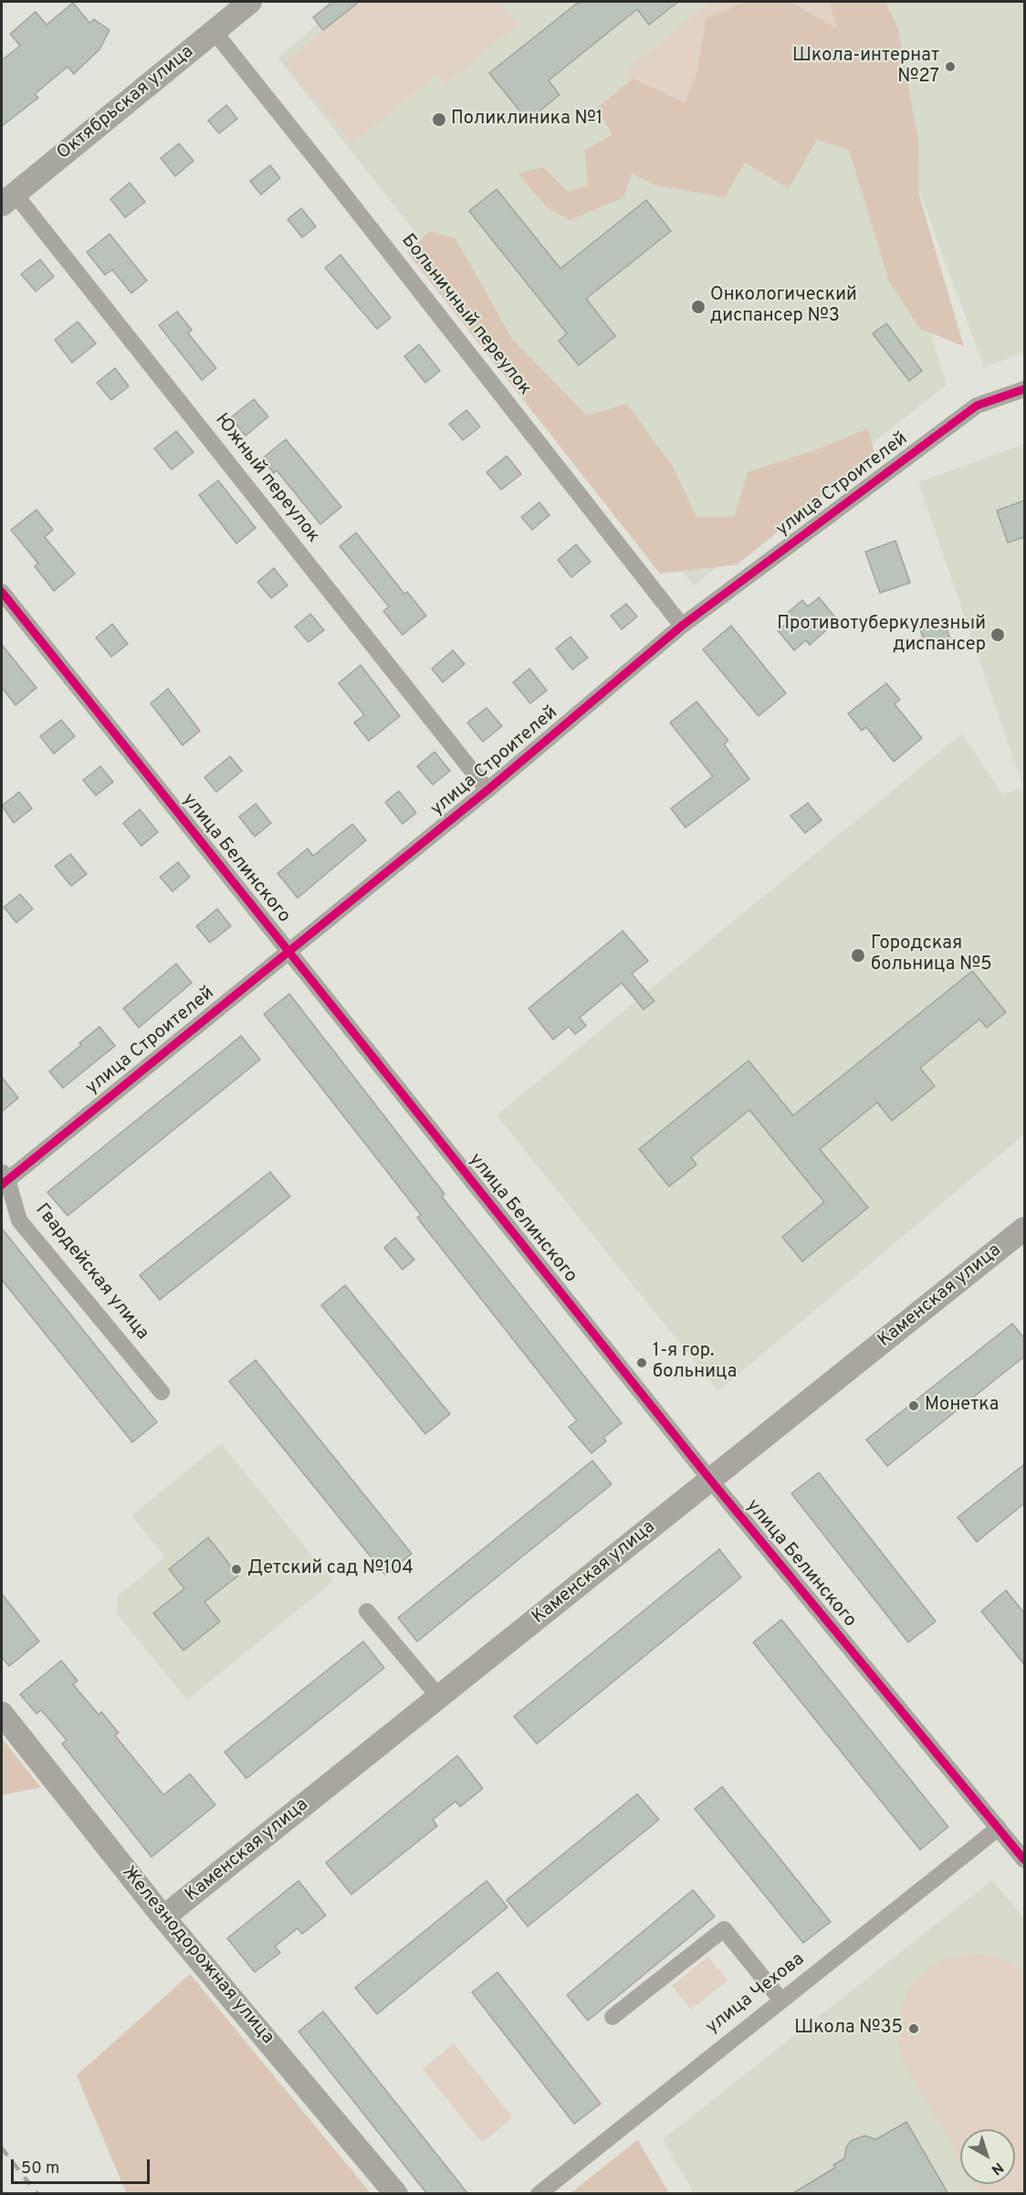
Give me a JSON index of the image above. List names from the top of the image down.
{
  "streets": {
    "street": [
      "Октябрьская улица",
      "Больничный переулок",
      "Южный переулок",
      "улица Строителей",
      "улица Белинского",
      "Гвардейская улица",
      "Каменская улица",
      "Железнодорожная улица",
      "улица Чехова"
    ]
  },
  "crossings": [
    ["Октябрьская улица", "Больничный переулок"],
    ["Октябрьская улица", "Южный переулок"],
    ["Больничный переулок", "улица Строителей"],
    ["Южный переулок", "улица Строителей"],
    ["улица Строителей", "улица Белинского"],
    ["улица Строителей", "Гвардейская улица"],
    ["улица Белинского", "Каменская улица"],
    ["улица Белинского", "улица Чехова"],
    ["Каменская улица", "Железнодорожная улица"]
  ],
  "places": [
    "Школа-интернат №27",
    "Поликлиника №1",
    "Онкологический диспансер №3",
    "Противотуберкулезный диспансер",
    "Городская больница №5",
    "1-я гор. больница",
    "Монетка",
    "Детский сад №104",
    "Школа №35"
  ],
  "scale_bar": "50 m",
  "north": "bottom right"
}
